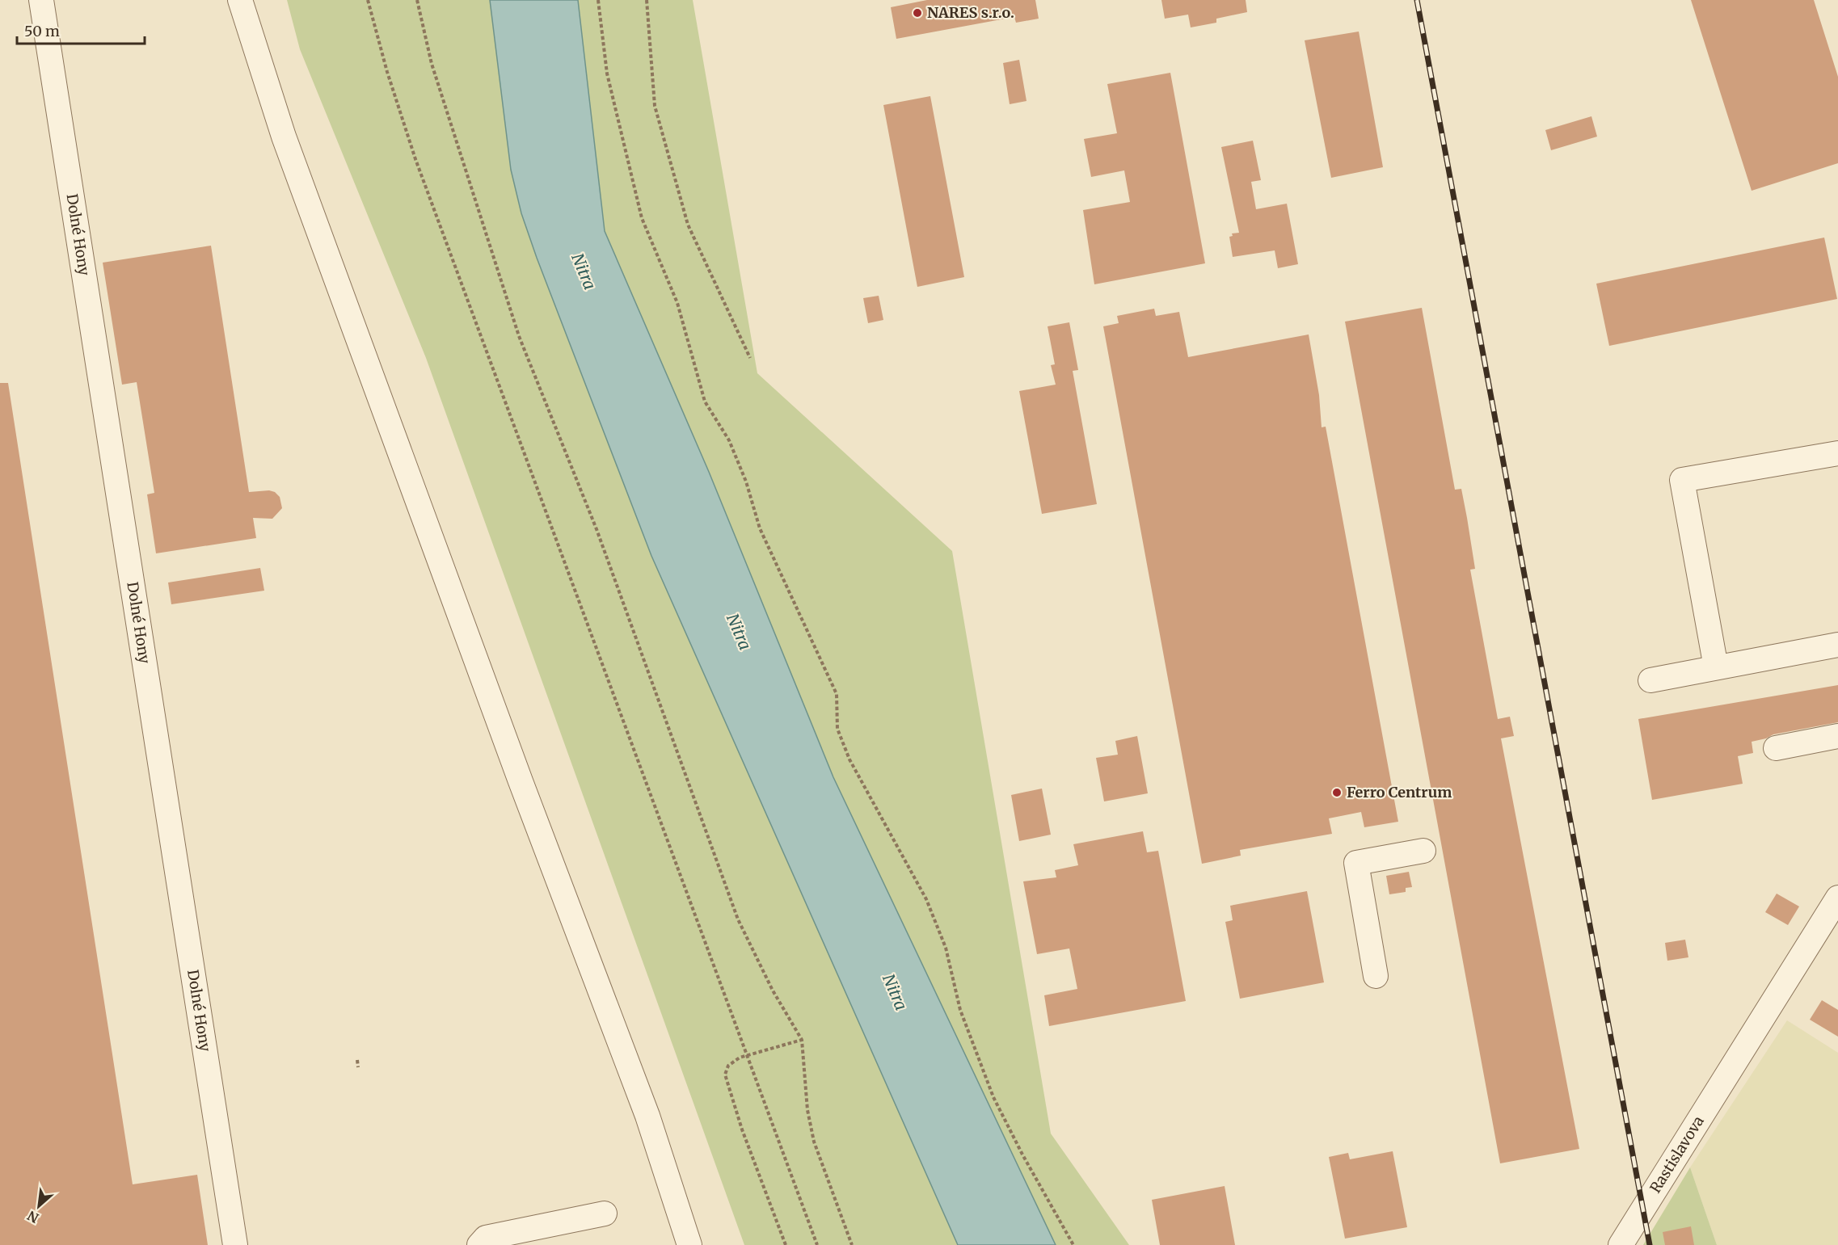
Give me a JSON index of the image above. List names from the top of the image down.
{
  "streets": {
    "street": ["Dolné Hony", "Rastislavova"]
  },
  "water": ["Nitra"],
  "places": ["NARES s.r.o.", "Ferro Centrum"],
  "scale_bar": "50 m",
  "north": "bottom left"
}
